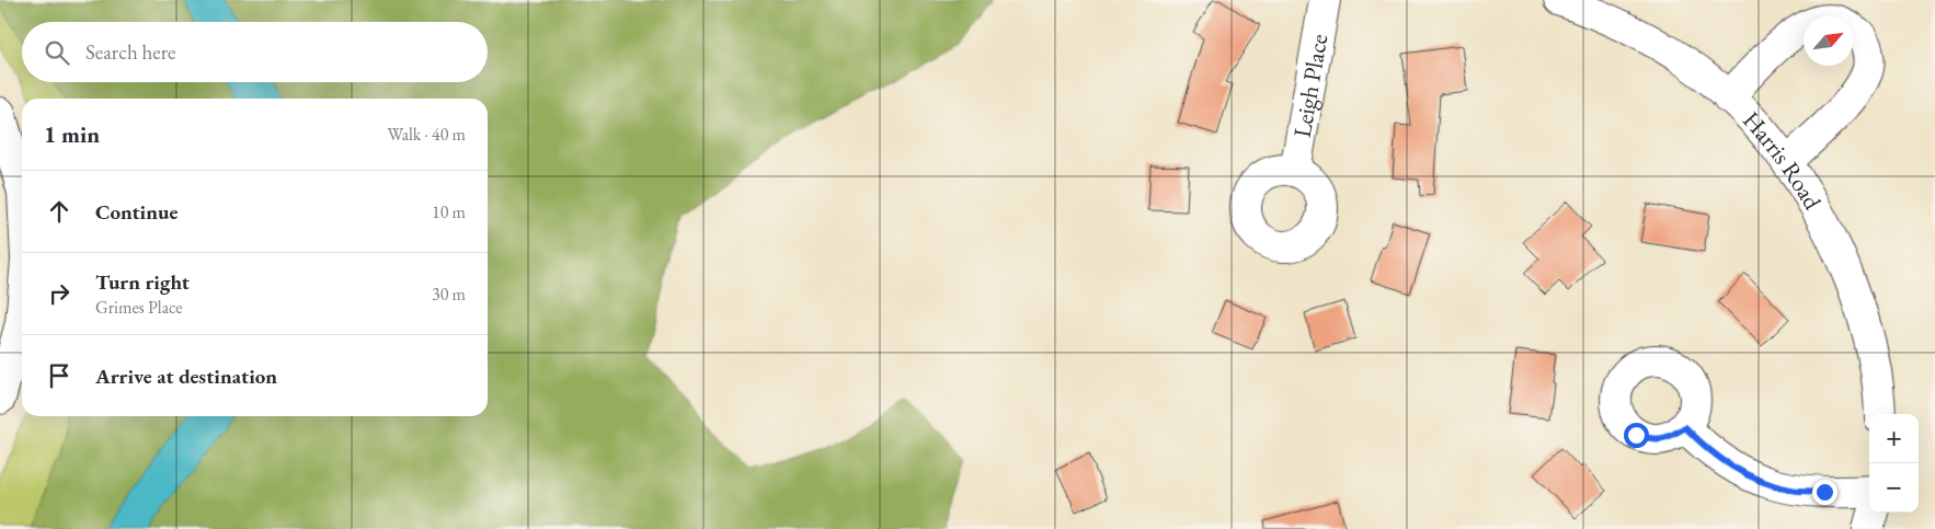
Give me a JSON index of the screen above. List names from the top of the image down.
{
  "streets": {
    "street": ["Leigh Place", "Harris Road"]
  },
  "north": "top right",
  "page": {
    "search": "Search here",
    "heading": ["1 min", "Walk · 40 m"],
    "list": [
      ["Continue", "10 m"],
      ["Turn right", "Grimes Place", "30 m"],
      "Arrive at destination"
    ],
    "map_buttons": ["+", "−"]
  }
}
